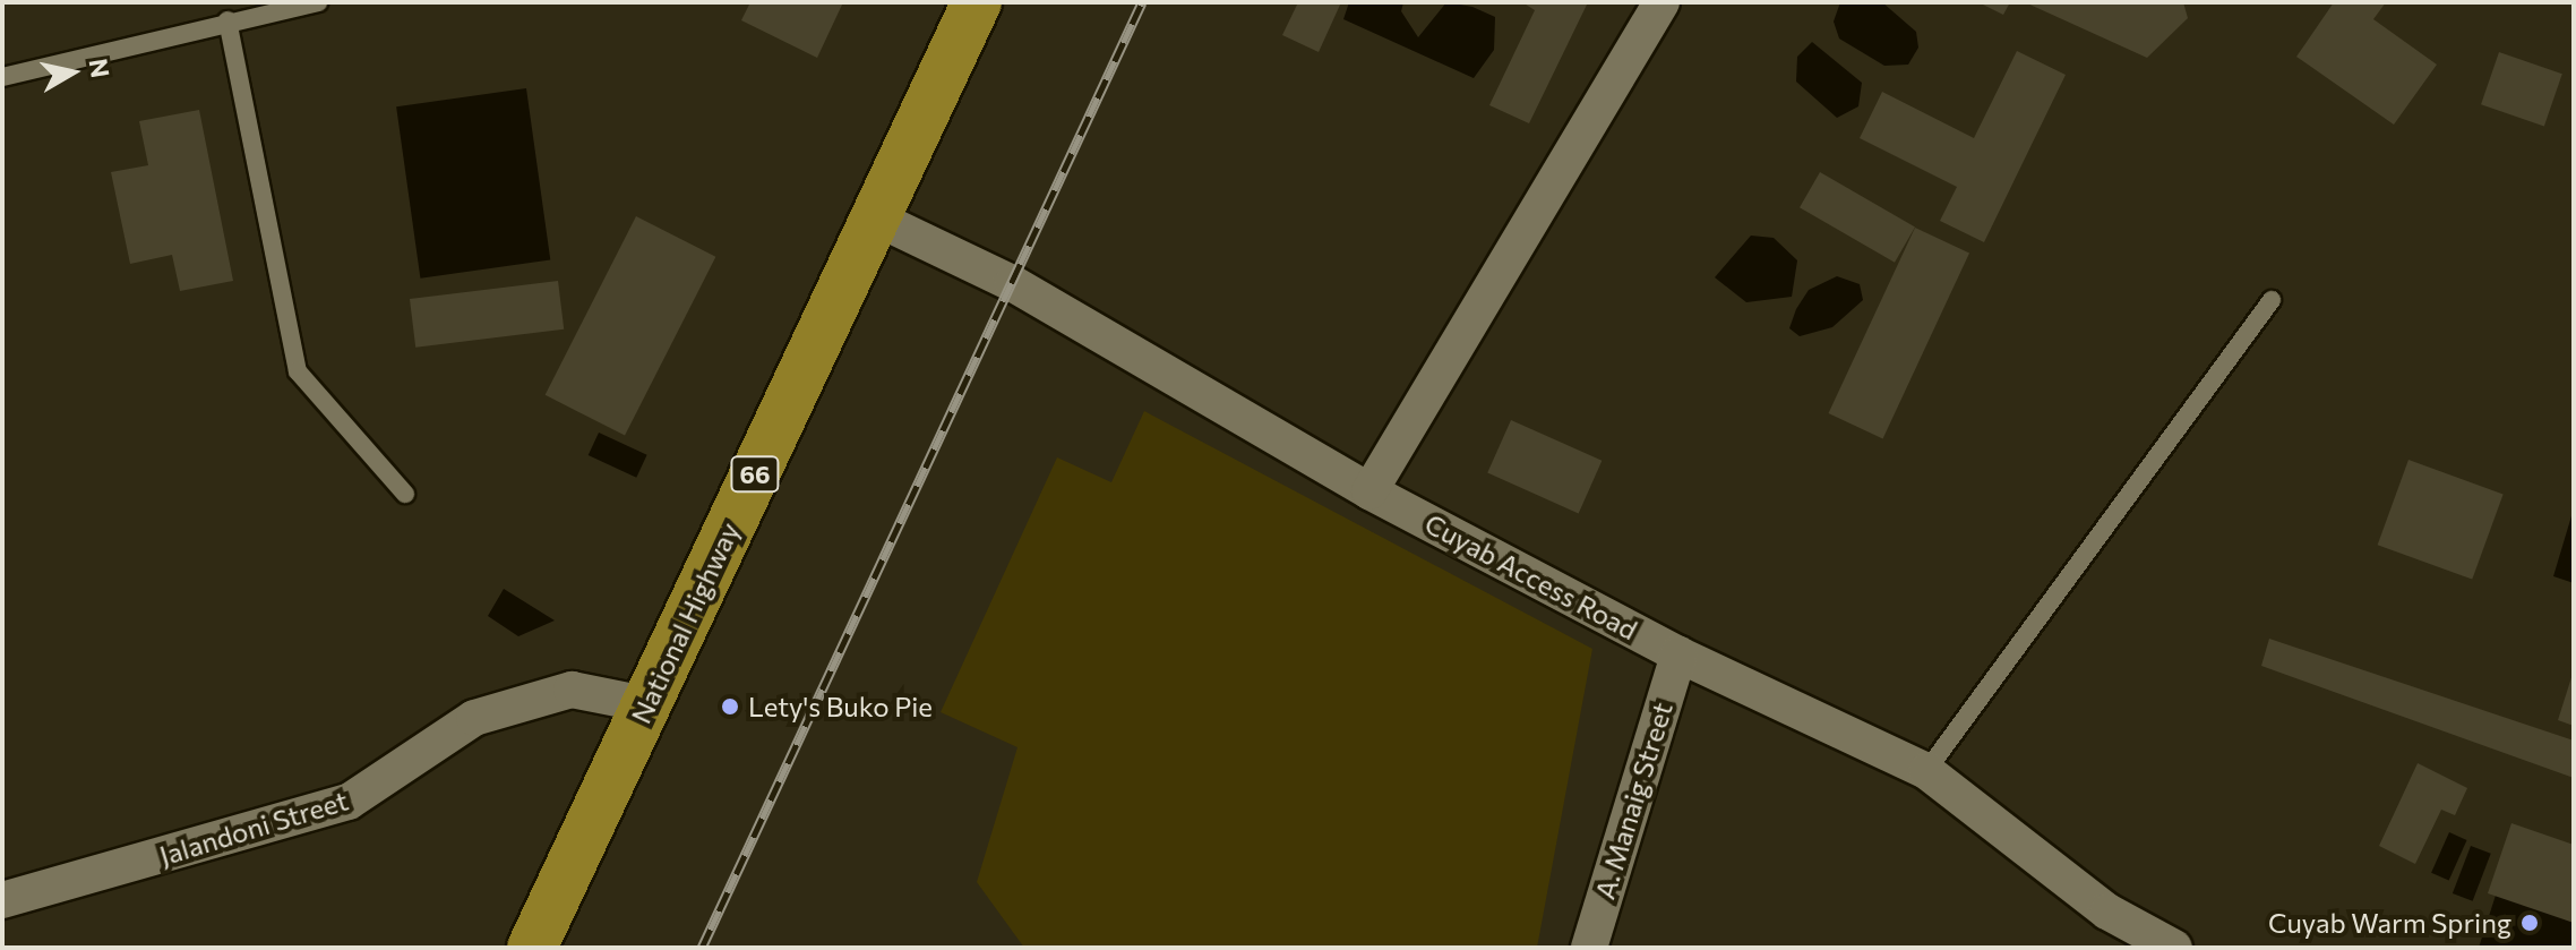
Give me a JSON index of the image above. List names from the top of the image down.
{
  "streets": {
    "main road": ["66", "National Highway"],
    "street": ["Cuyab Access Road", "A. Manaig Street", "Jalandoni Street"]
  },
  "crossings": [
    ["Cuyab Access Road", "National Highway"],
    ["Cuyab Access Road", "A. Manaig Street"],
    ["National Highway", "Jalandoni Street"]
  ],
  "places": ["Lety's Buko Pie", "Cuyab Warm Spring"],
  "north": "right"
}
